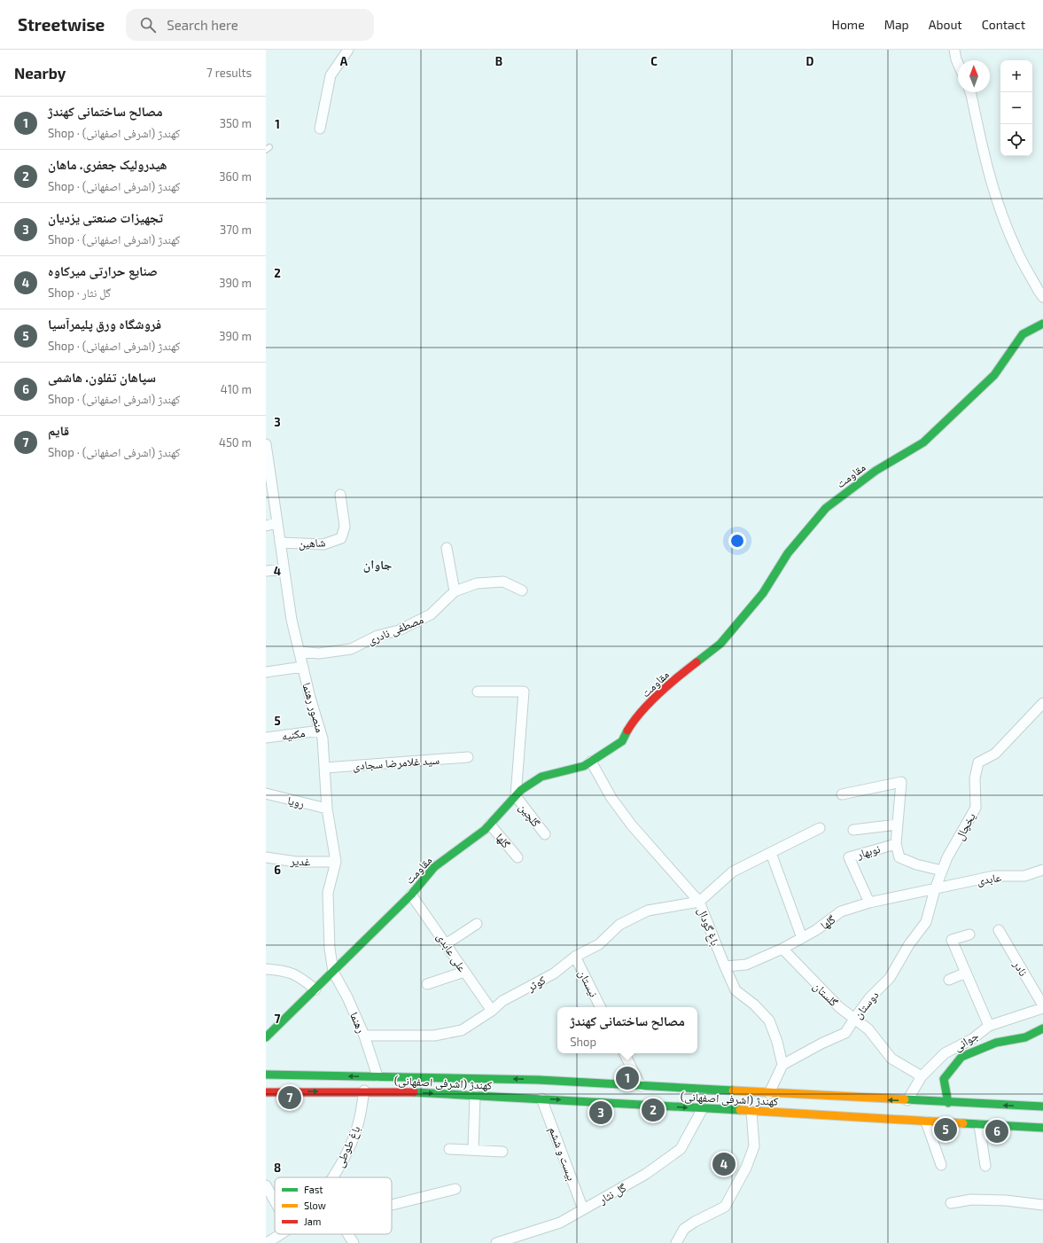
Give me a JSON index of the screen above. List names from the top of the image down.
{
  "streets": {
    "main road": ["مقاومت", "جوانی", "کهندژ (اشرفی اصفهانی)"],
    "street": [
      "شاهین",
      "مصطفی نادری",
      "منصور رهنما",
      "مکنیه",
      "سید غلامرضا سجادی",
      "رویا",
      "گلچین",
      "یخچال",
      "گلها",
      "نوبهار",
      "غدیر",
      "عابدی",
      "باغ گودال",
      "علی عابدی",
      "نادر",
      "کوثر",
      "نیستان",
      "گلستان",
      "دوستان",
      "رهنما",
      "باغ طوطی",
      "بیست و ششم",
      "گل نثار"
    ]
  },
  "crossings": [
    ["مقاومت", "منصور رهنما"],
    ["مقاومت", "گلچین"],
    ["مقاومت", "گلها"],
    ["مقاومت", "باغ گودال"],
    ["مقاومت", "علی عابدی"],
    ["مقاومت", "رهنما"],
    ["شاهین", "منصور رهنما"],
    ["مصطفی نادری", "منصور رهنما"],
    ["منصور رهنما", "مکنیه"],
    ["منصور رهنما", "سید غلامرضا سجادی"],
    ["منصور رهنما", "رویا"],
    ["منصور رهنما", "غدیر"],
    ["منصور رهنما", "رهنما"],
    ["یخچال", "گلها"],
    ["یخچال", "عابدی"],
    ["یخچال", "دوستان"],
    ["گلها", "نوبهار"],
    ["گلها", "عابدی"],
    ["گلها", "باغ گودال"],
    ["گلها", "گلستان"],
    ["گلها", "دوستان"],
    ["عابدی", "دوستان"],
    ["باغ گودال", "کوثر"],
    ["باغ گودال", "دوستان"],
    ["علی عابدی", "کوثر"],
    ["نادر", "جوانی"],
    ["کوثر", "نیستان"],
    ["کوثر", "رهنما"],
    ["گلستان", "دوستان"],
    ["گلستان", "جوانی"],
    ["رهنما", "کهندژ (اشرفی اصفهانی)"],
    ["جوانی", "کهندژ (اشرفی اصفهانی)"],
    ["کهندژ (اشرفی اصفهانی)", "باغ طوطی"],
    ["کهندژ (اشرفی اصفهانی)", "بیست و ششم"],
    ["کهندژ (اشرفی اصفهانی)", "گل نثار"],
    ["بیست و ششم", "گل نثار"]
  ],
  "districts": ["جاوان"],
  "legend": ["Fast", "Slow", "Jam"],
  "north": "top",
  "page": {
    "header": "Streetwise",
    "search": "Search here",
    "nav": [
      "Home",
      "Map",
      "About",
      "Contact"
    ],
    "heading": ["Nearby", "7 results"],
    "map_buttons": ["+", "−"],
    "list": [
      {
        "mark": "1",
        "name": "مصالح ساختمانی کهندژ",
        "note": "Shop · کهندژ (اشرفی اصفهانی)",
        "value": "350 m"
      },
      {
        "mark": "2",
        "name": "هیدرولیک جعفری. ماهان",
        "note": "Shop · کهندژ (اشرفی اصفهانی)",
        "value": "360 m"
      },
      {
        "mark": "3",
        "name": "تجهیزات صنعتی یزدیان",
        "note": "Shop · کهندژ (اشرفی اصفهانی)",
        "value": "370 m"
      },
      {
        "mark": "4",
        "name": "صنایع حرارتی میرکاوه",
        "note": "Shop · گل نثار",
        "value": "390 m"
      },
      {
        "mark": "5",
        "name": "فروشگاه ورق پلیمرآسیا",
        "note": "Shop · کهندژ (اشرفی اصفهانی)",
        "value": "390 m"
      },
      {
        "mark": "6",
        "name": "سپاهان تفلون. هاشمی",
        "note": "Shop · کهندژ (اشرفی اصفهانی)",
        "value": "410 m"
      },
      {
        "mark": "7",
        "name": "قایم",
        "note": "Shop · کهندژ (اشرفی اصفهانی)",
        "value": "450 m"
      }
    ],
    "popup": ["مصالح ساختمانی کهندژ", "Shop"],
    "pins": [
      "1",
      "7",
      "2",
      "3",
      "5",
      "6",
      "4"
    ]
  },
  "grid": {
    "columns": [
      "A",
      "B",
      "C",
      "D"
    ],
    "rows": [
      "1",
      "2",
      "3",
      "4",
      "5",
      "6",
      "7",
      "8"
    ]
  }
}
